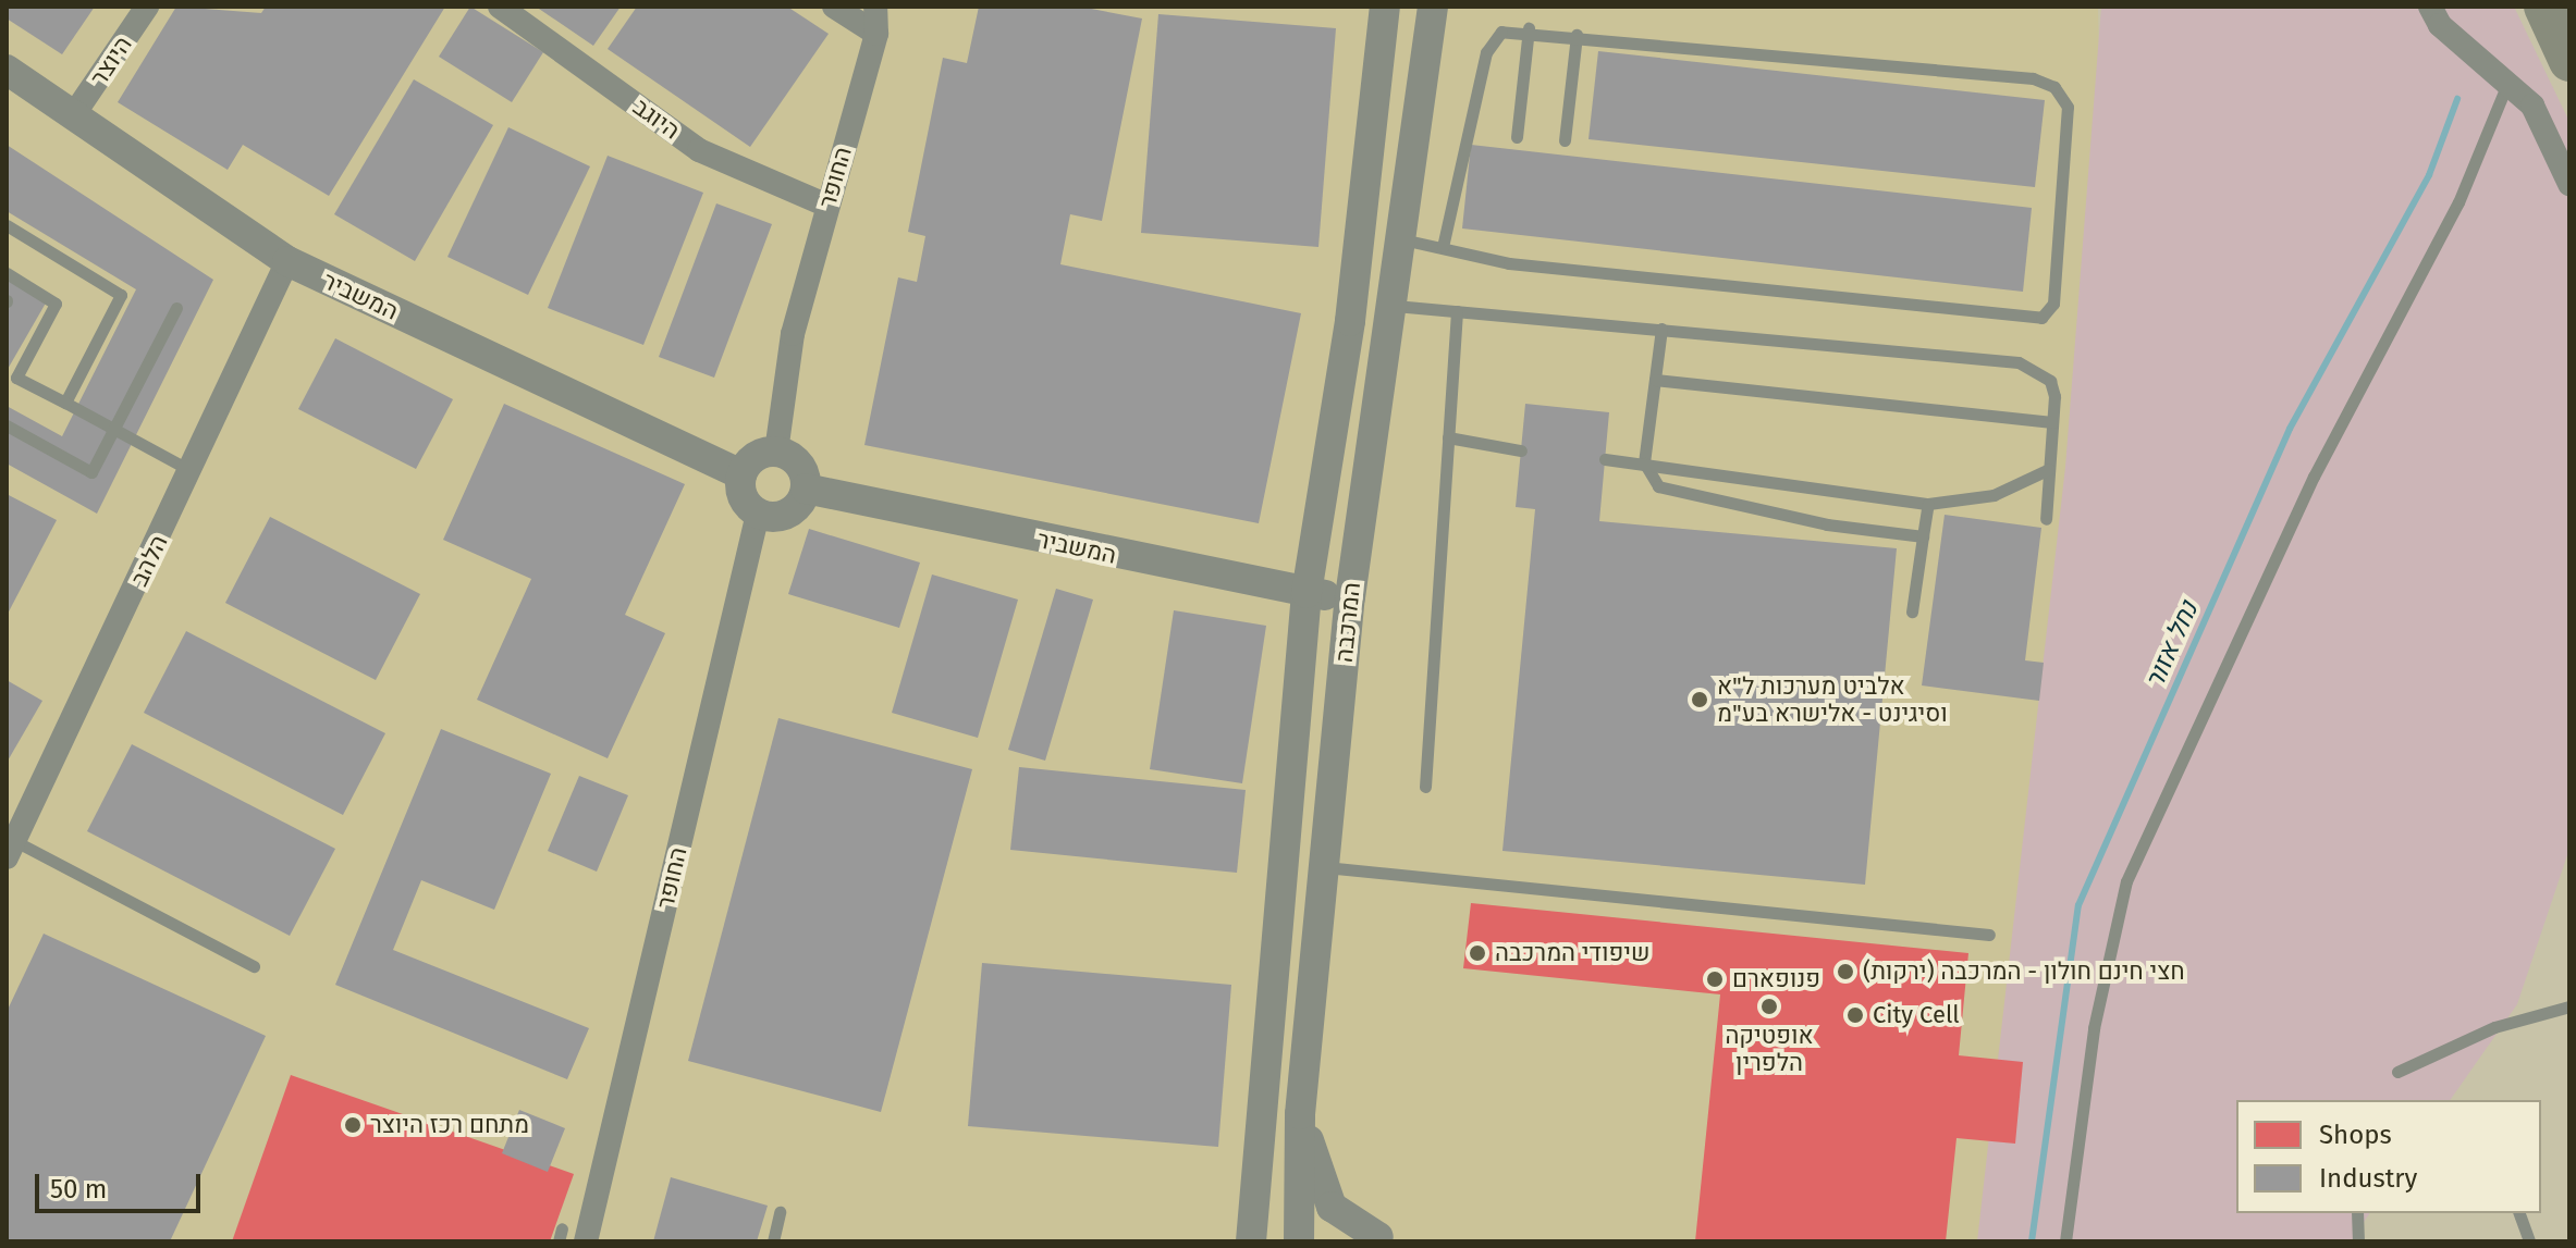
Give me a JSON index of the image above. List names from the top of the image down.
{
  "streets": {
    "street": [
      "היוצר",
      "היוגב",
      "החופר",
      "המשביר",
      "הלהב",
      "המרכבה"
    ]
  },
  "crossings": [
    ["היוצר", "המשביר"],
    ["היוגב", "החופר"],
    ["החופר", "המשביר"],
    ["המשביר", "הלהב"],
    ["המשביר", "המרכבה"]
  ],
  "water": ["נחל אזור"],
  "places": [
    "אלביט מערכות ל\"א וסיגינט - אלישרא בע\"מ",
    "שיפודי המרכבה",
    "חצי חינם חולון - המרכבה (ירקות)",
    "פנופארם",
    "אופטיקה הלפרין",
    "City Cell",
    "מתחם רכז היוצר"
  ],
  "legend": ["Shops", "Industry"],
  "scale_bar": "50 m"
}
